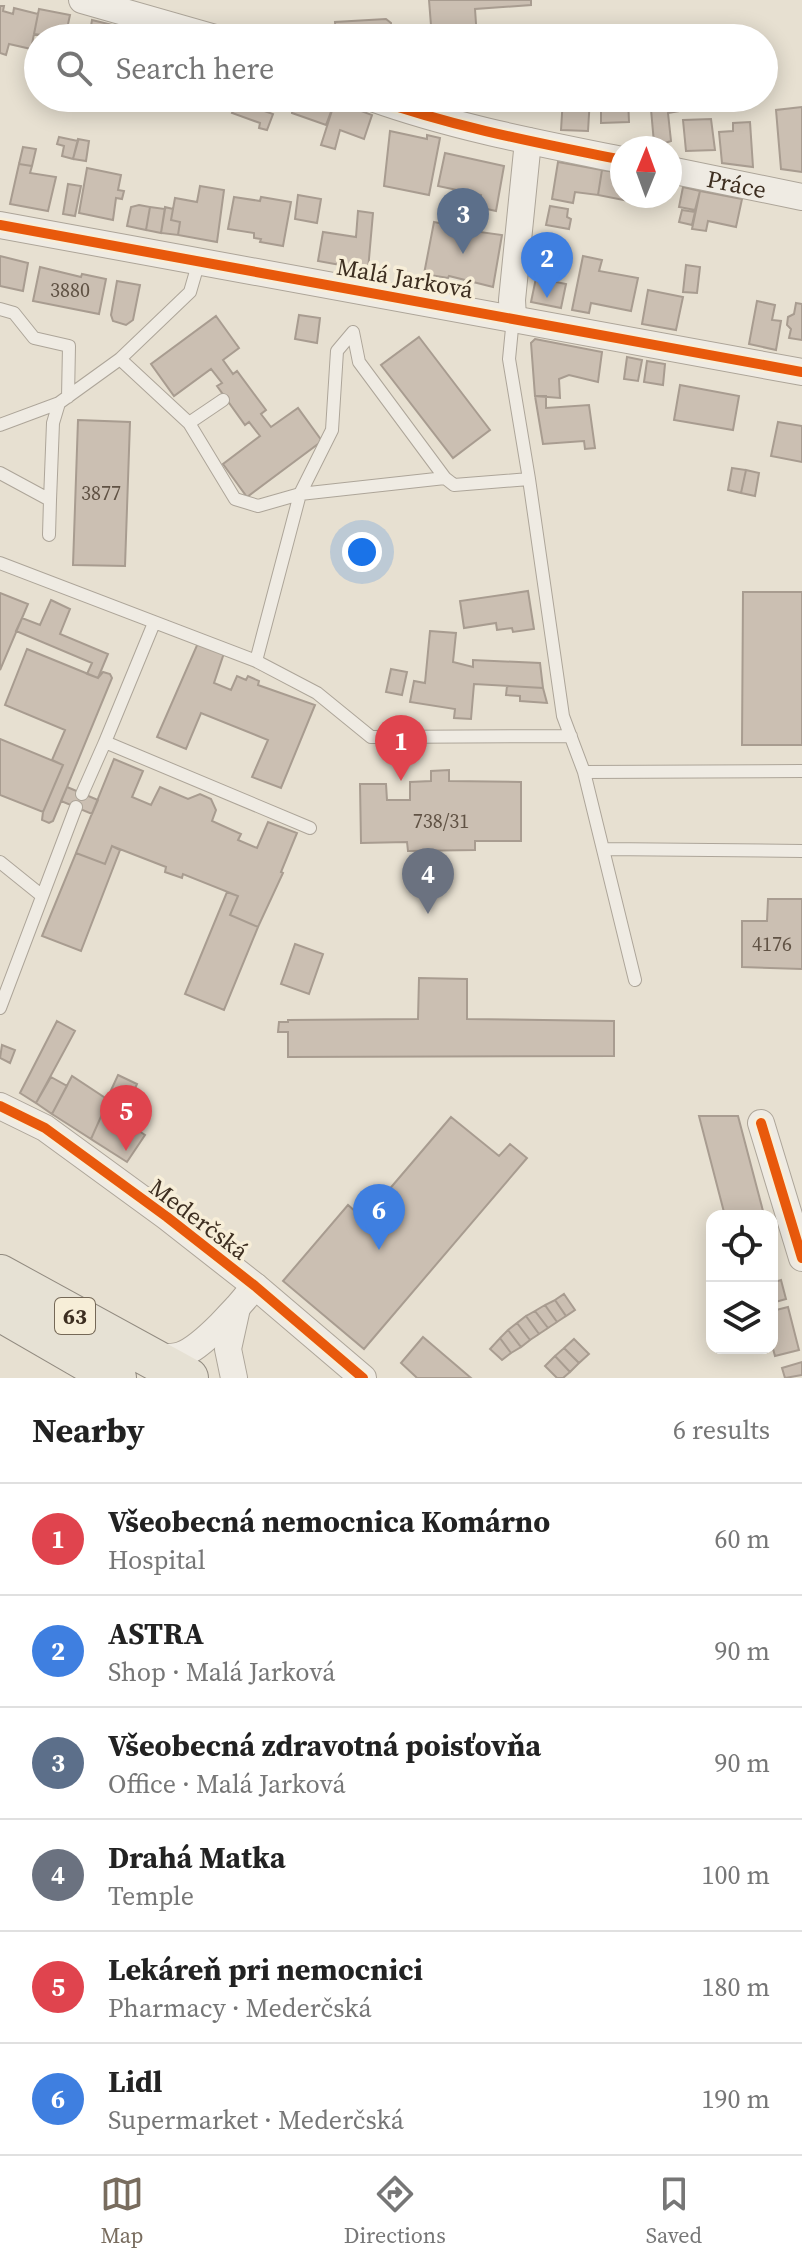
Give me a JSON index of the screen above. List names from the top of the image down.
{
  "streets": {
    "main road": ["63"],
    "street": ["Práce", "Malá Jarková", "Mederčská"]
  },
  "house_numbers": [
    "3880",
    "3877",
    "738/31",
    "4176"
  ],
  "north": "top",
  "page": {
    "search": "Search here",
    "pins": [
      "3",
      "2",
      "1",
      "4",
      "5",
      "6"
    ],
    "heading": ["Nearby", "6 results"],
    "list": [
      {
        "mark": "1",
        "name": "Všeobecná nemocnica Komárno",
        "note": "Hospital",
        "value": "60 m"
      },
      {
        "mark": "2",
        "name": "ASTRA",
        "note": "Shop · Malá Jarková",
        "value": "90 m"
      },
      {
        "mark": "3",
        "name": "Všeobecná zdravotná poisťovňa",
        "note": "Office · Malá Jarková",
        "value": "90 m"
      },
      {
        "mark": "4",
        "name": "Drahá Matka",
        "note": "Temple",
        "value": "100 m"
      },
      {
        "mark": "5",
        "name": "Lekáreň pri nemocnici",
        "note": "Pharmacy · Mederčská",
        "value": "180 m"
      },
      {
        "mark": "6",
        "name": "Lidl",
        "note": "Supermarket · Mederčská",
        "value": "190 m"
      }
    ],
    "nav": ["Map", "Directions", "Saved"]
  }
}
